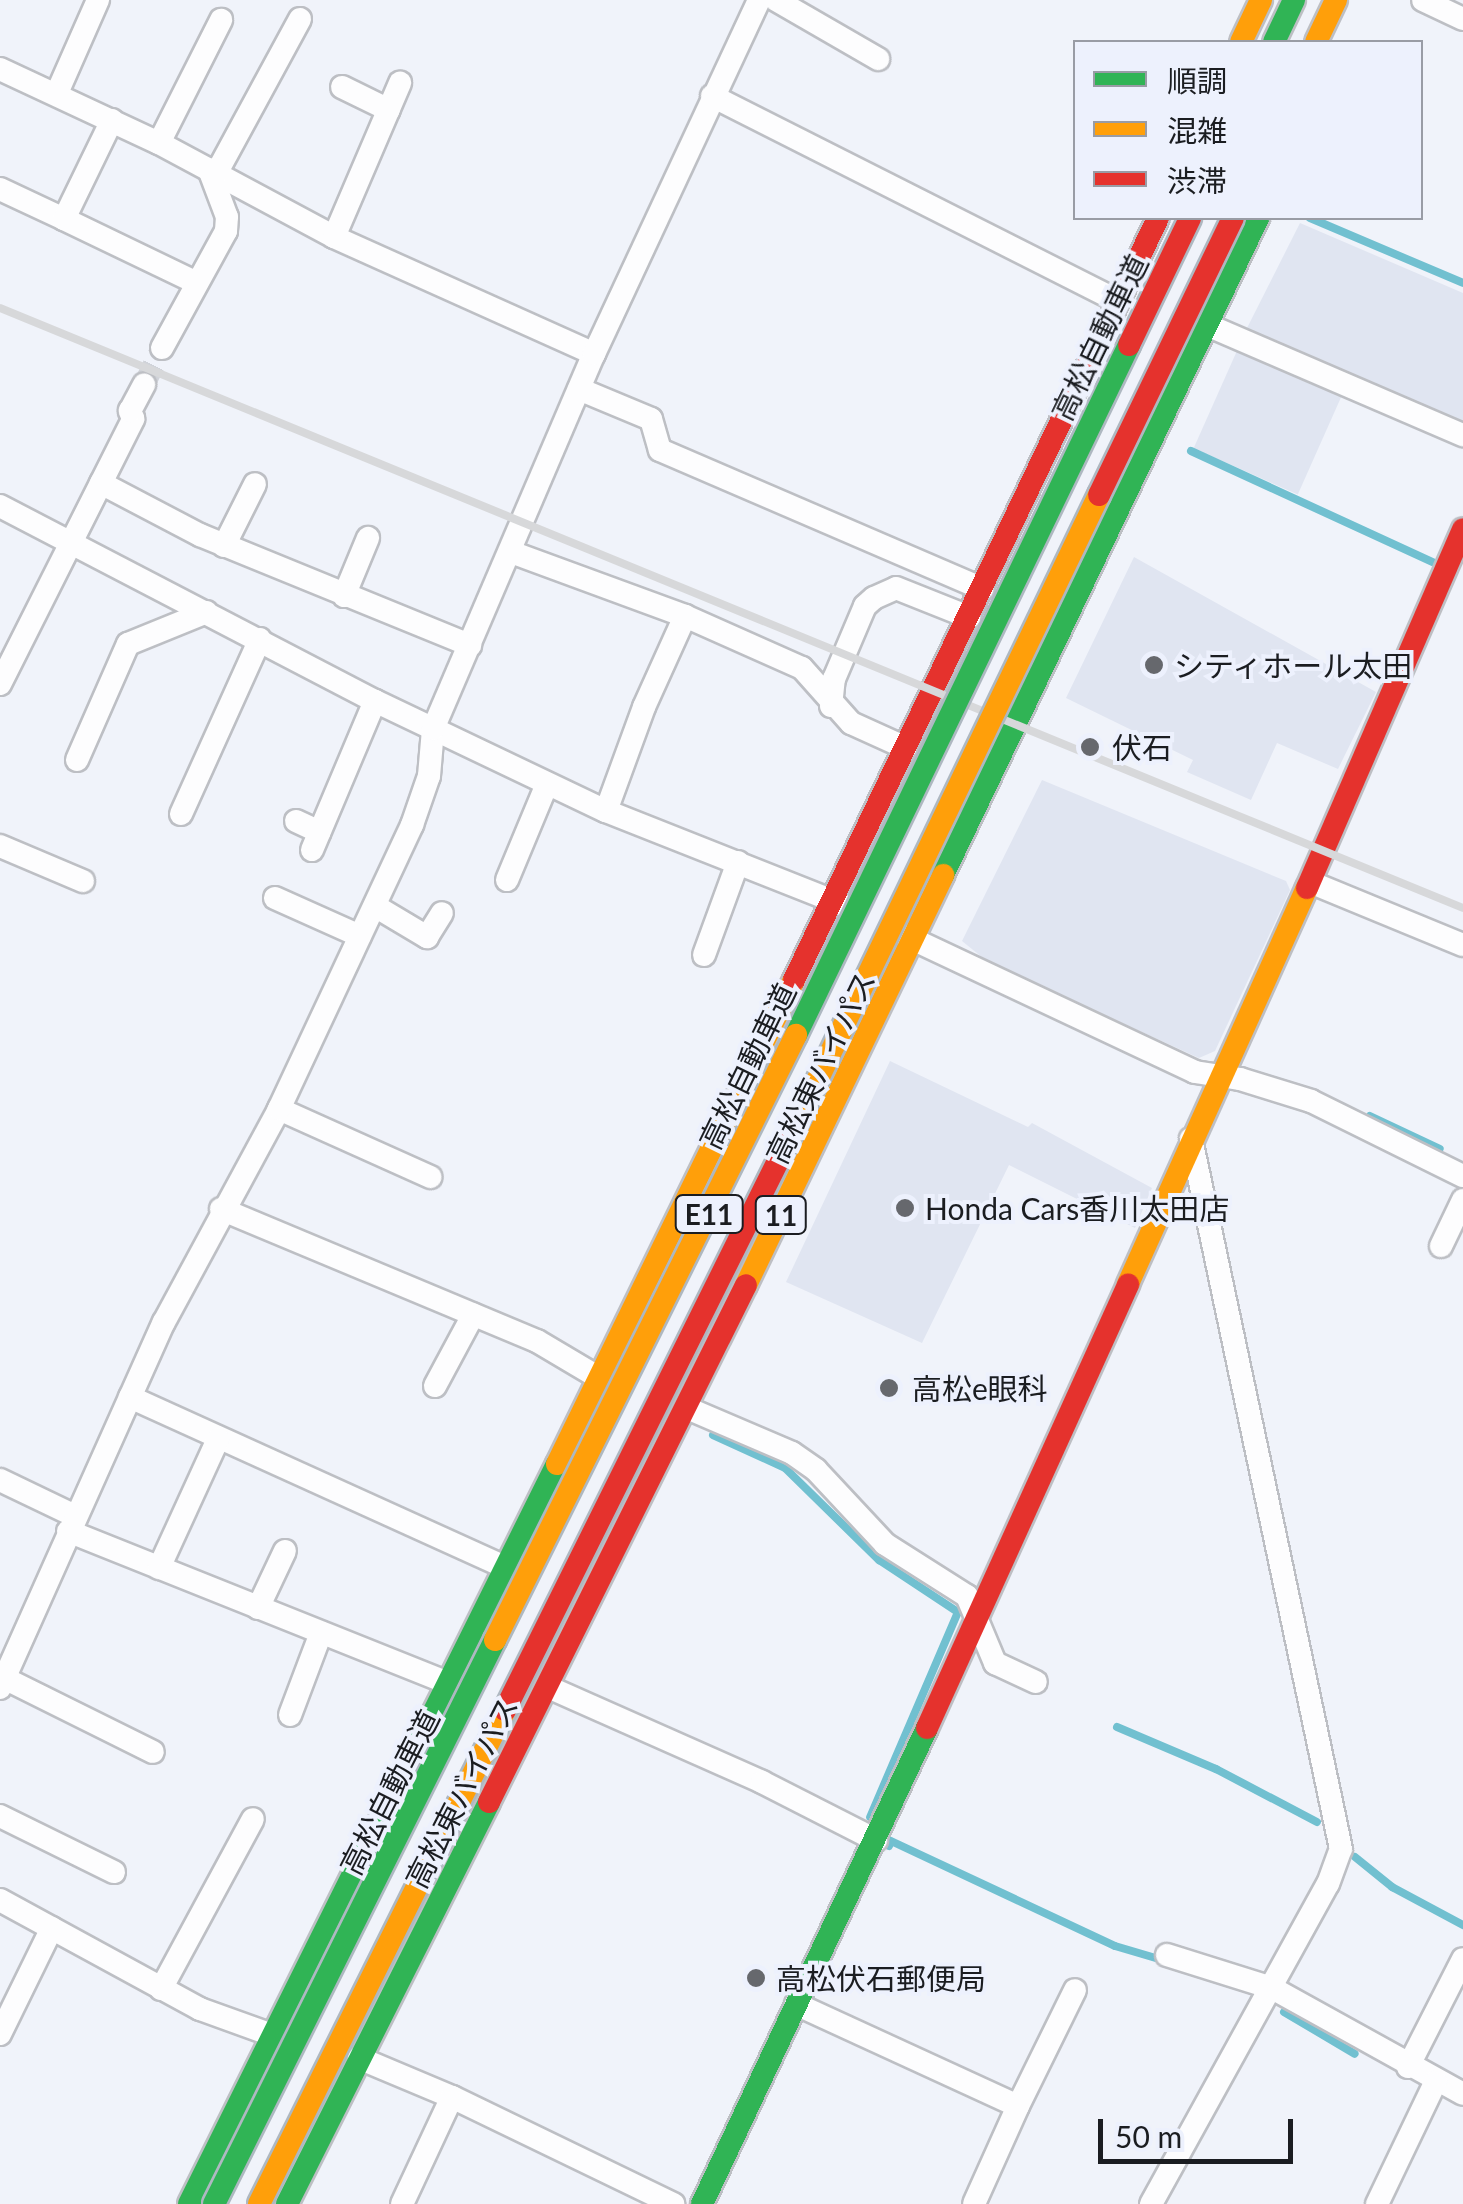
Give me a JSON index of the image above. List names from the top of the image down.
{
  "streets": {
    "main road": [
      "高松自動車道",
      "高松東バイパス",
      "E11",
      "11"
    ]
  },
  "places": [
    "シティホール太田",
    "伏石",
    "Honda Cars香川太田店",
    "高松e眼科",
    "高松伏石郵便局"
  ],
  "legend": ["順調", "混雑", "渋滞"],
  "scale_bar": "50 m"
}
